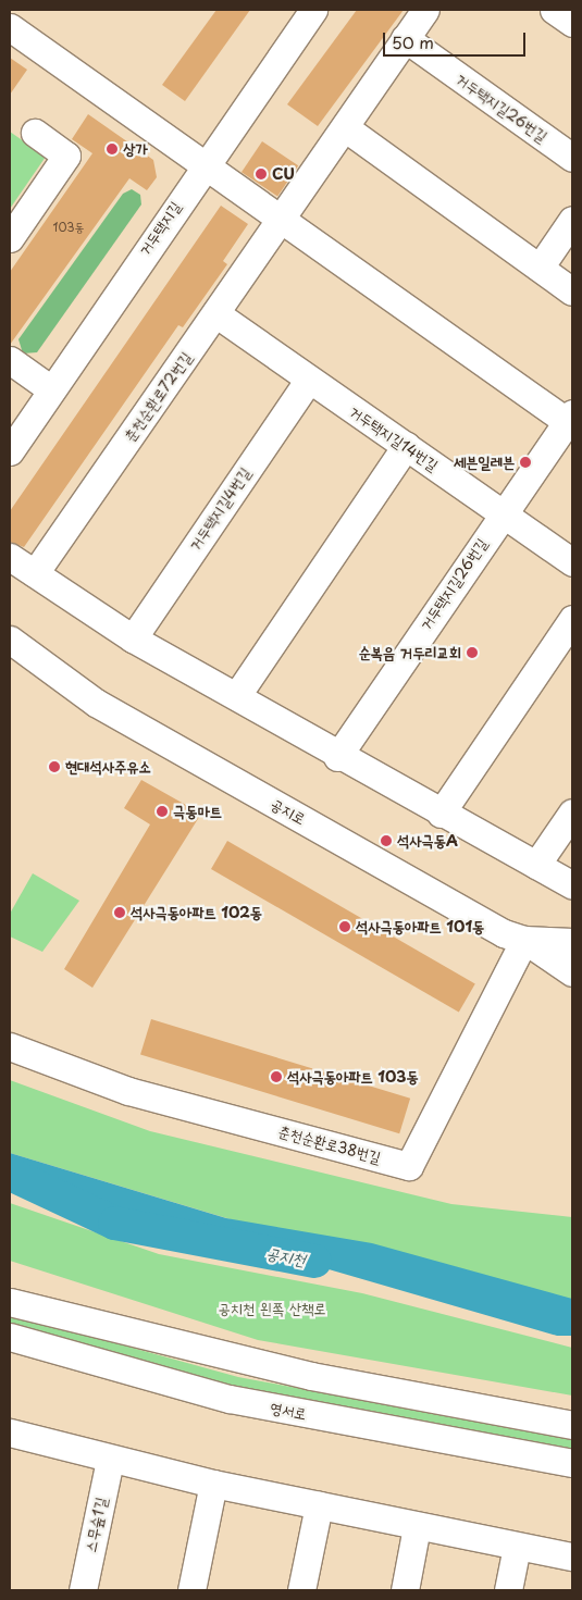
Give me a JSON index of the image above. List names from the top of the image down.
{
  "streets": {
    "street": [
      "거두택지길26번길",
      "거두택지길",
      "춘천순환로72번길",
      "거두택지길14번길",
      "거두택지길4번길",
      "공지로",
      "춘천순환로38번길",
      "영서로",
      "스무숲1길"
    ]
  },
  "crossings": [
    ["거두택지길26번길", "춘천순환로72번길"],
    ["거두택지길26번길", "거두택지길14번길"],
    ["춘천순환로72번길", "거두택지길14번길"],
    ["거두택지길14번길", "거두택지길4번길"],
    ["공지로", "춘천순환로38번길"]
  ],
  "water": ["공지천"],
  "parks": ["공치천 왼쪽 산책로"],
  "places": [
    "상가",
    "CU",
    "세븐일레븐",
    "순복음 거두리교회",
    "현대석사주유소",
    "극동마트",
    "석사극동A",
    "석사극동아파트 102동",
    "석사극동아파트 101동",
    "석사극동아파트 103동"
  ],
  "house_numbers": ["103동"],
  "scale_bar": "50 m"
}
